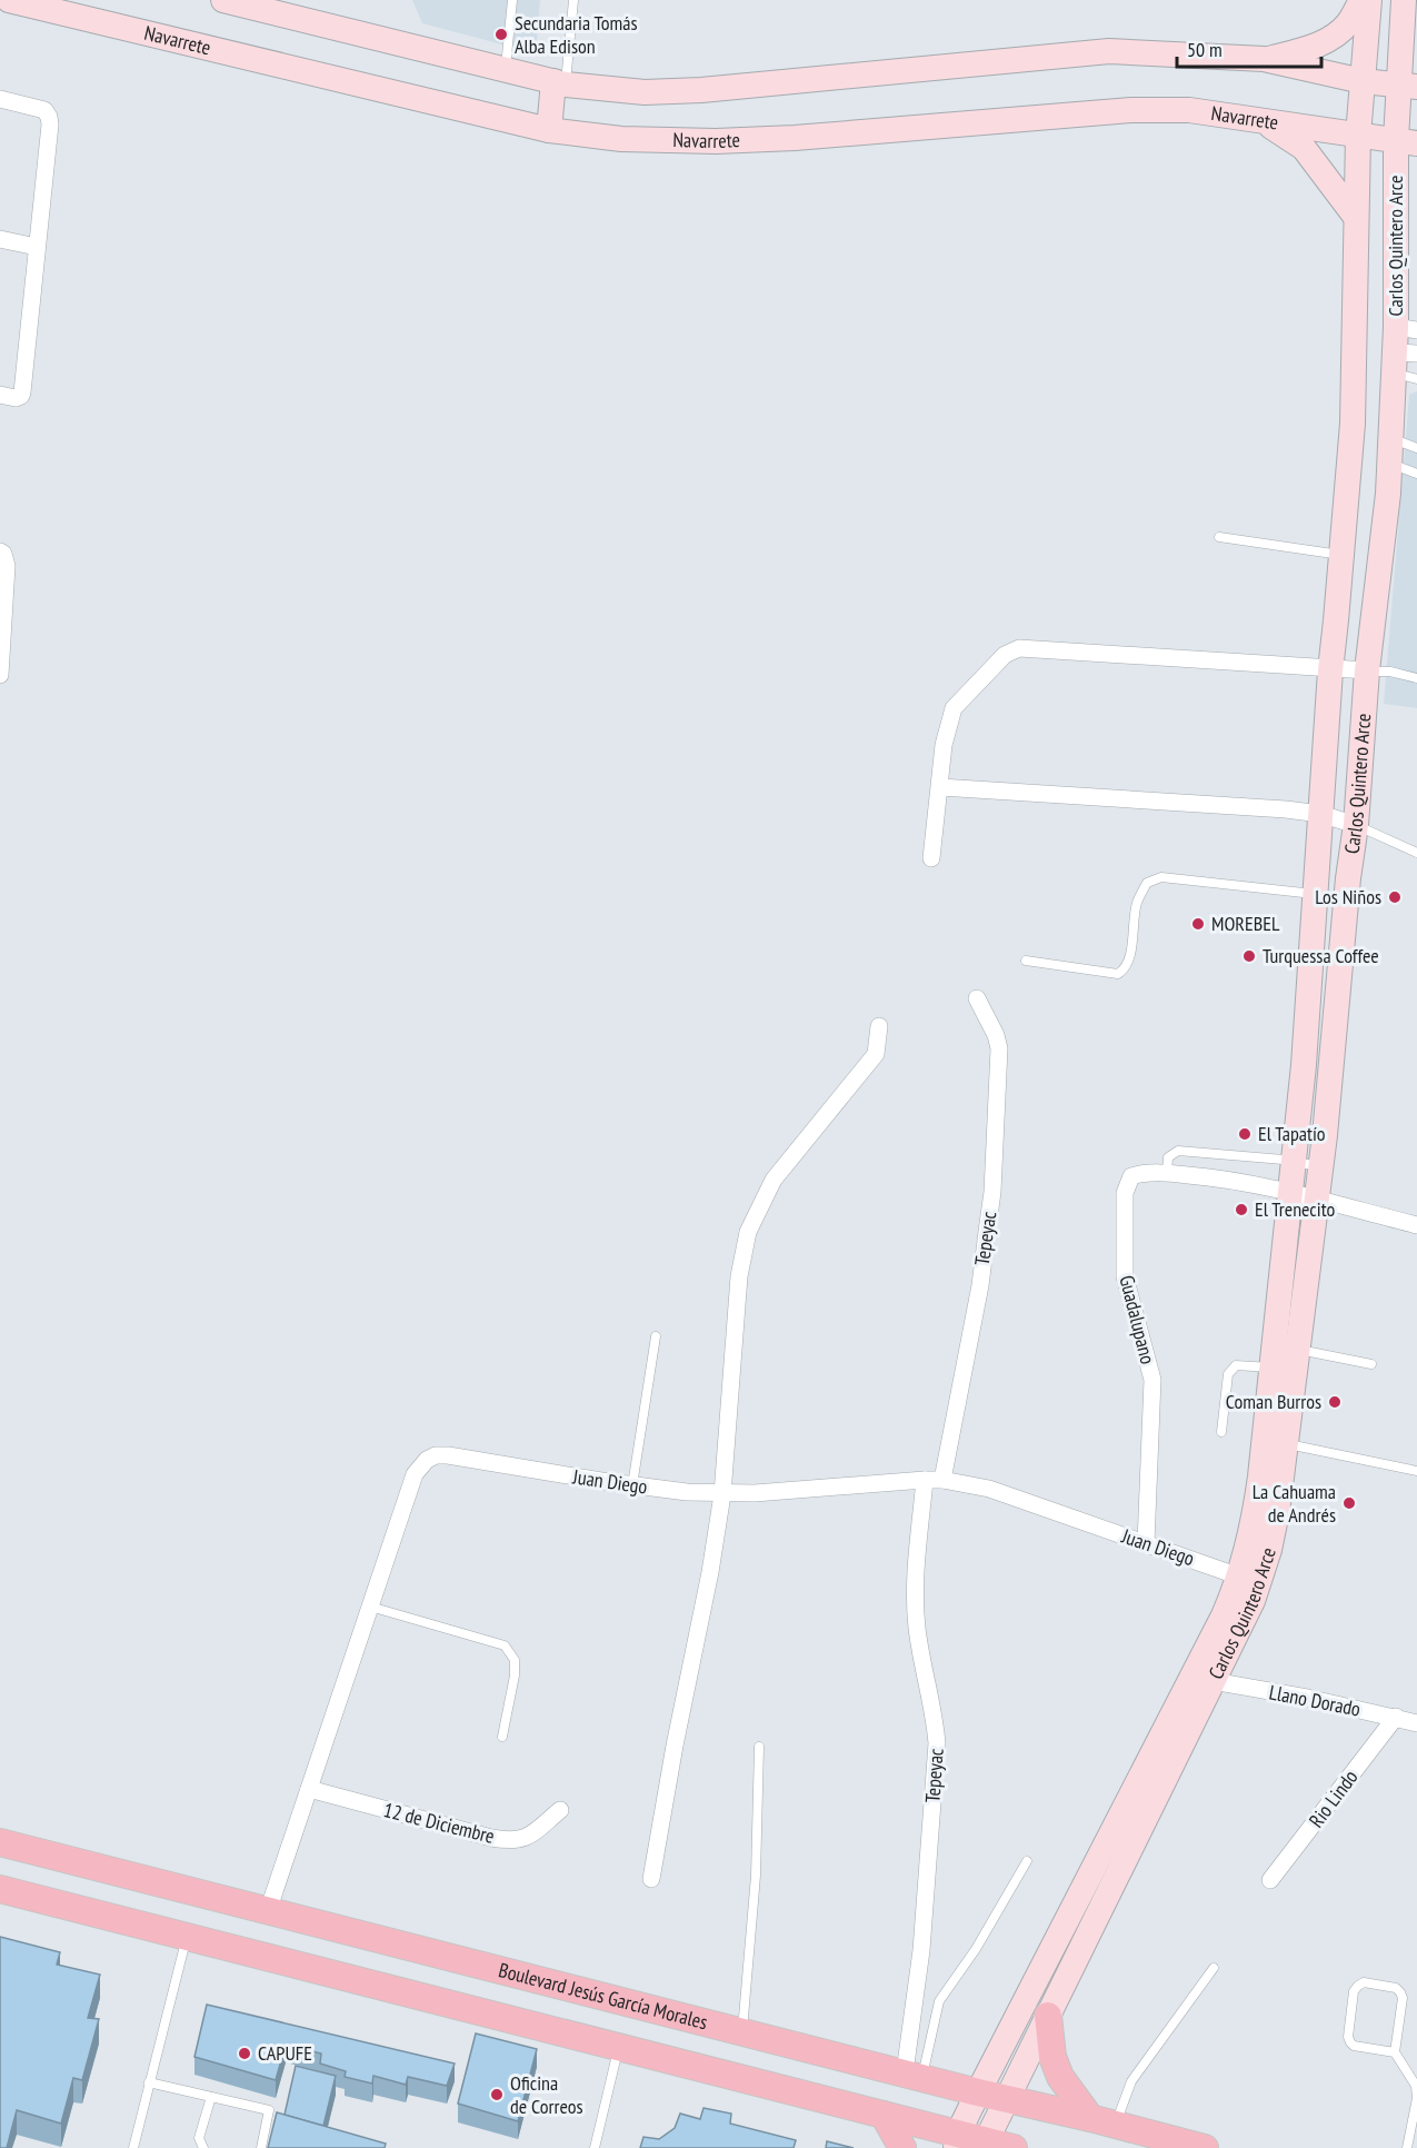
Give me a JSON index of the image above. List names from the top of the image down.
{
  "streets": {
    "main road": ["Navarrete", "Carlos Quintero Arce", "Boulevard Jesús García Morales"],
    "street": [
      "Tepeyac",
      "Guadalupano",
      "Juan Diego",
      "Llano Dorado",
      "Rio Lindo",
      "12 de Diciembre"
    ]
  },
  "crossings": [
    ["Navarrete", "Carlos Quintero Arce"],
    ["Carlos Quintero Arce", "Guadalupano"],
    ["Carlos Quintero Arce", "Juan Diego"],
    ["Carlos Quintero Arce", "Llano Dorado"],
    ["Carlos Quintero Arce", "Boulevard Jesús García Morales"],
    ["Tepeyac", "Juan Diego"],
    ["Tepeyac", "Boulevard Jesús García Morales"],
    ["Guadalupano", "Juan Diego"],
    ["Juan Diego", "12 de Diciembre"],
    ["Juan Diego", "Boulevard Jesús García Morales"],
    ["Llano Dorado", "Rio Lindo"]
  ],
  "places": [
    "Secundaria Tomás Alba Edison",
    "Los Niños",
    "MOREBEL",
    "Turquessa Coffee",
    "El Tapatío",
    "El Trenecito",
    "Coman Burros",
    "La Cahuama de Andrés",
    "CAPUFE",
    "Oficina de Correos"
  ],
  "scale_bar": "50 m"
}
